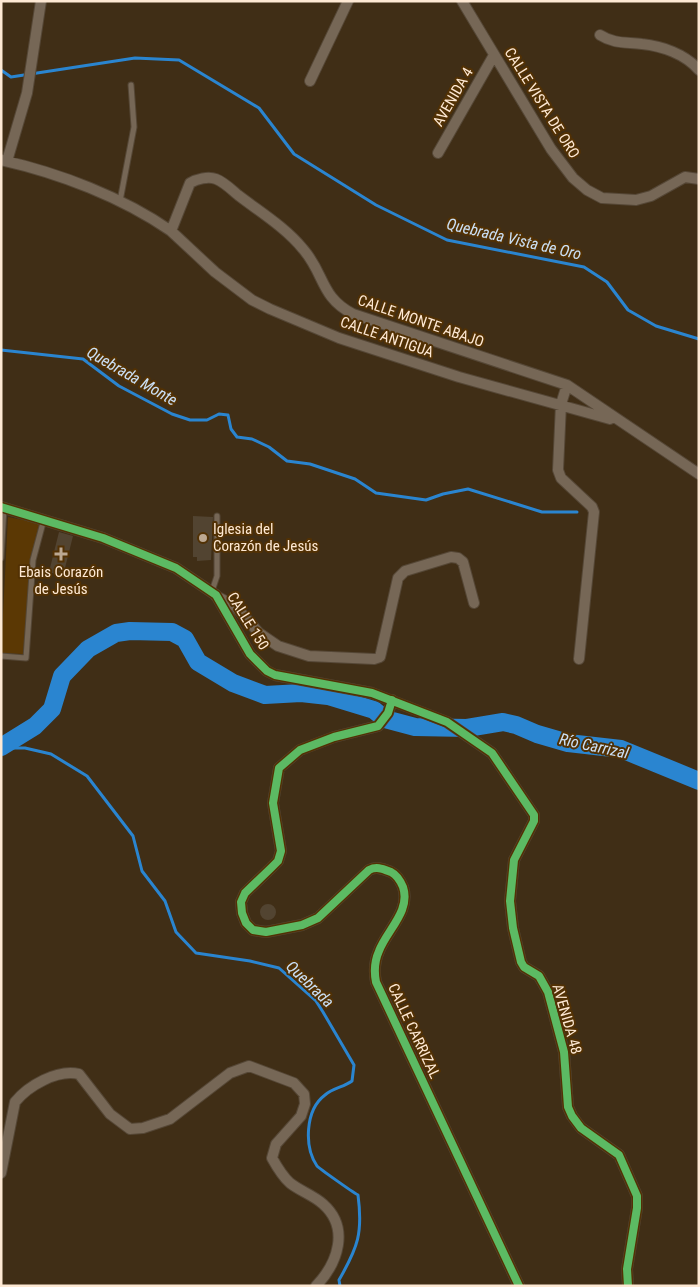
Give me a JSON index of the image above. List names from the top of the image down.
{
  "streets": {
    "street": [
      "AVENIDA 4",
      "CALLE VISTA DE ORO",
      "CALLE MONTE ABAJO",
      "CALLE ANTIGUA",
      "CALLE 150",
      "AVENIDA 48",
      "CALLE CARRIZAL"
    ]
  },
  "crossings": [
    ["AVENIDA 4", "CALLE VISTA DE ORO"],
    ["CALLE MONTE ABAJO", "CALLE ANTIGUA"],
    ["CALLE 150", "AVENIDA 48"],
    ["CALLE 150", "CALLE CARRIZAL"],
    ["AVENIDA 48", "CALLE CARRIZAL"]
  ],
  "water": [
    "Quebrada Vista de Oro",
    "Quebrada Monte",
    "Río Carrizal",
    "Quebrada"
  ],
  "places": {
    "other": ["Iglesia del Corazón de Jesús"],
    "health": ["Ebais Corazón de Jesús"]
  }
}
